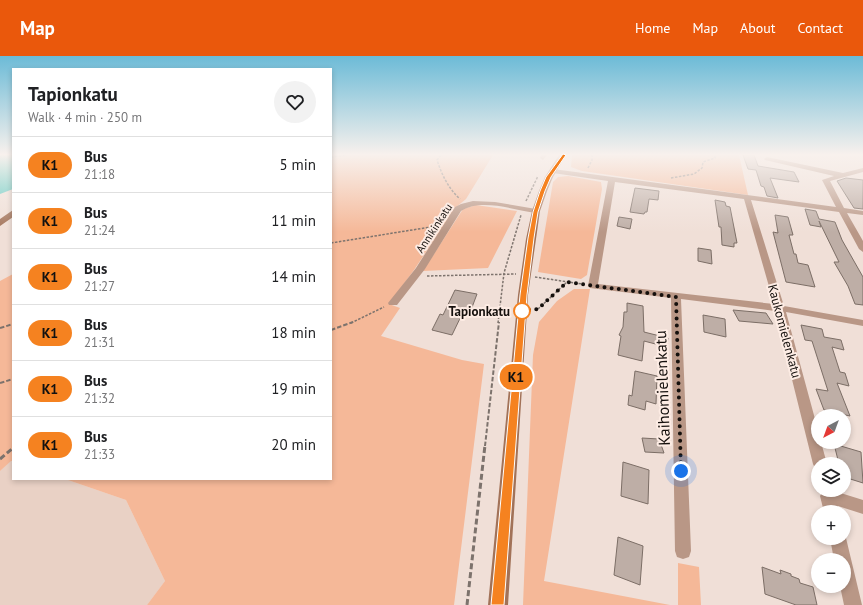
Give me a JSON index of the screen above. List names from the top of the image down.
{
  "streets": {
    "street": ["Annikinkatu", "Kaukomielenkatu", "Kaihomielenkatu"]
  },
  "places": ["Tapionkatu"],
  "lines": ["bus line K1"],
  "north": "bottom left",
  "page": {
    "header": "Map",
    "nav": [
      "Home",
      "Map",
      "About",
      "Contact"
    ],
    "on_map": "K1",
    "heading": ["Tapionkatu", "Walk · 4 min · 250 m"],
    "list": [
      {
        "mark": "K1",
        "name": "Bus",
        "note": "21:18",
        "value": "5 min"
      },
      {
        "mark": "K1",
        "name": "Bus",
        "note": "21:24",
        "value": "11 min"
      },
      {
        "mark": "K1",
        "name": "Bus",
        "note": "21:27",
        "value": "14 min"
      },
      {
        "mark": "K1",
        "name": "Bus",
        "note": "21:31",
        "value": "18 min"
      },
      {
        "mark": "K1",
        "name": "Bus",
        "note": "21:32",
        "value": "19 min"
      },
      {
        "mark": "K1",
        "name": "Bus",
        "note": "21:33",
        "value": "20 min"
      }
    ],
    "map_buttons": ["+", "−"]
  }
}
